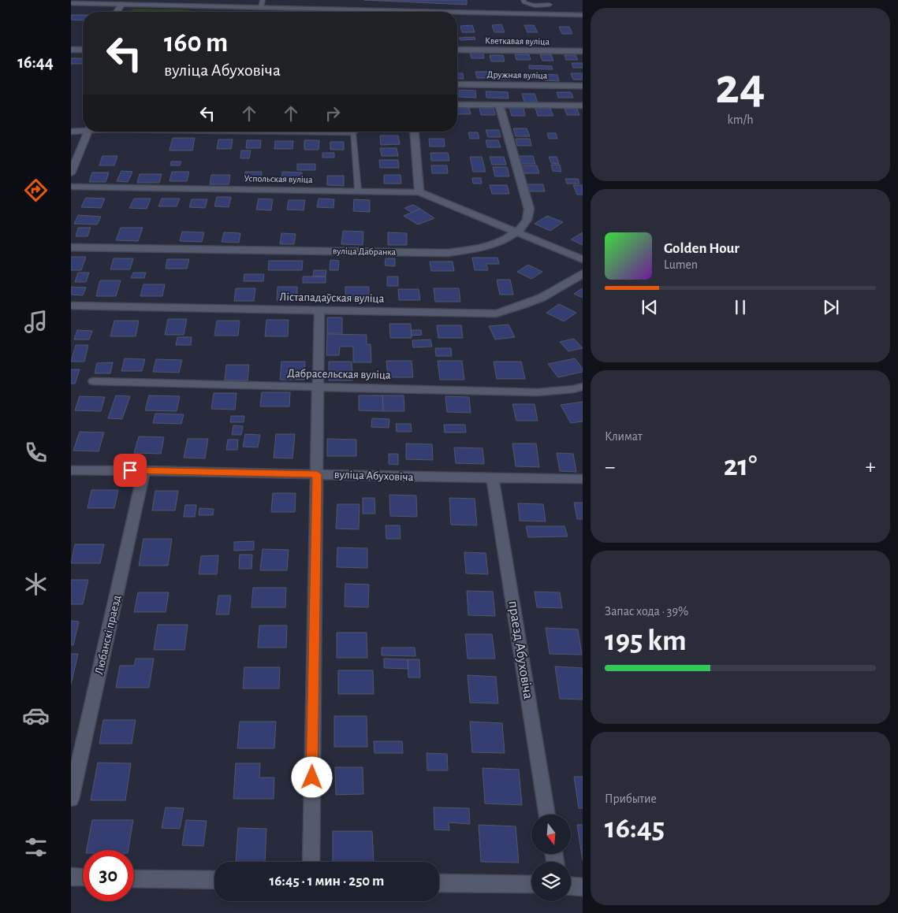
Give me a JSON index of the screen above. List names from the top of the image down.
{
  "streets": {
    "street": [
      "Кветкавая вуліца",
      "Дружная вуліца",
      "Успольская вуліца",
      "вуліца Дабранка",
      "Лістападаўская вуліца",
      "Дабрасельская вуліца",
      "вуліца Абуховіча",
      "Любанскі праезд",
      "праезд Абуховіча"
    ]
  },
  "crossings": [
    ["вуліца Абуховіча", "Любанскі праезд"],
    ["вуліца Абуховіча", "праезд Абуховіча"]
  ],
  "north": "bottom",
  "page": {
    "tabs": "16:44",
    "tile": [
      ["24", "km/h"],
      "Климат",
      ["Запас хода · 39%", "195 km"],
      ["Прибытие", "16:45"]
    ],
    "turn": ["160 m", "вуліца Абуховіча"],
    "song": ["Golden Hour", "Lumen"],
    "heat": ["−", "21°", "+"],
    "limit": "30",
    "trip": "16:45 · 1 мин · 250 m"
  }
}
